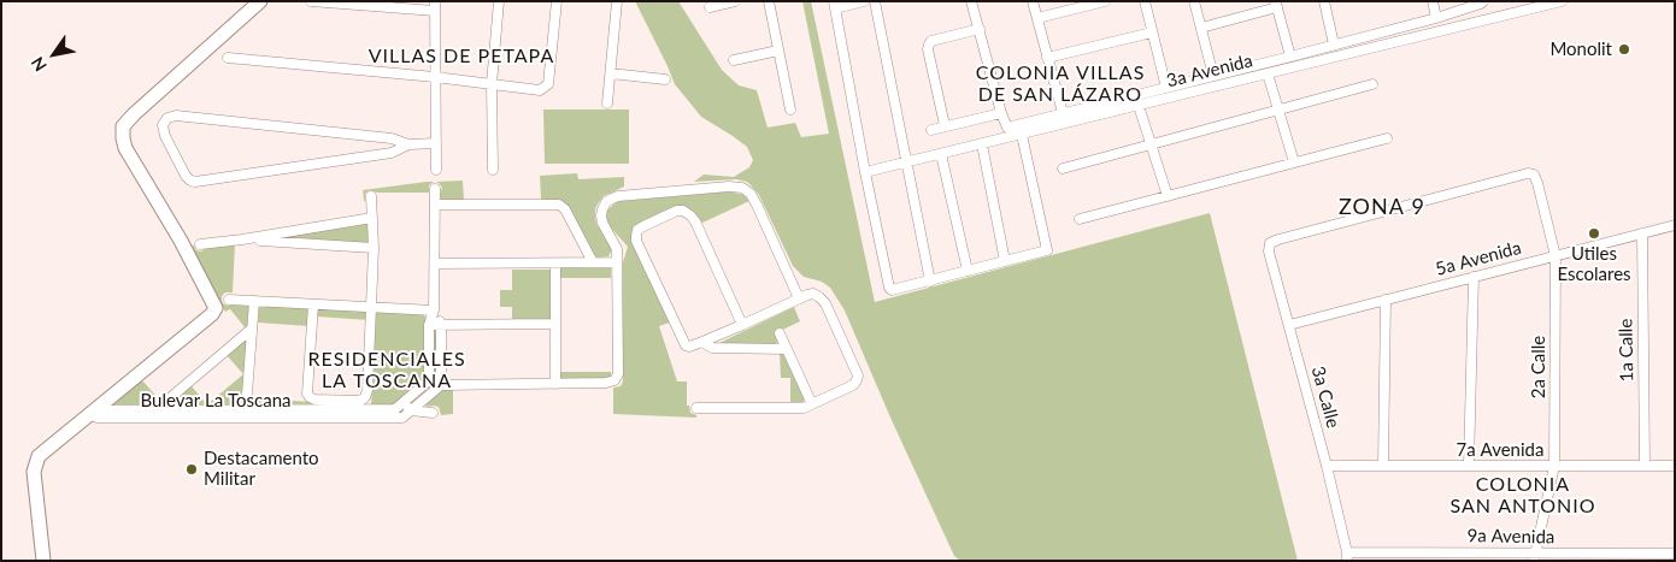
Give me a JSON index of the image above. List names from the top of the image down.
{
  "streets": {
    "street": [
      "3a Avenida",
      "5a Avenida",
      "1a Calle",
      "2a Calle",
      "3a Calle",
      "Bulevar La Toscana",
      "7a Avenida",
      "9a Avenida"
    ]
  },
  "crossings": [
    ["5a Avenida", "1a Calle"],
    ["5a Avenida", "2a Calle"],
    ["5a Avenida", "3a Calle"],
    ["1a Calle", "7a Avenida"],
    ["2a Calle", "3a Calle"],
    ["2a Calle", "7a Avenida"],
    ["2a Calle", "9a Avenida"],
    ["3a Calle", "7a Avenida"],
    ["3a Calle", "9a Avenida"]
  ],
  "districts": [
    "VILLAS DE PETAPA",
    "COLONIA VILLAS DE SAN LÁZARO",
    "ZONA 9",
    "RESIDENCIALES LA TOSCANA",
    "COLONIA SAN ANTONIO"
  ],
  "places": ["Monolit", "Utiles Escolares", "Destacamento Militar"],
  "north": "bottom left"
}
